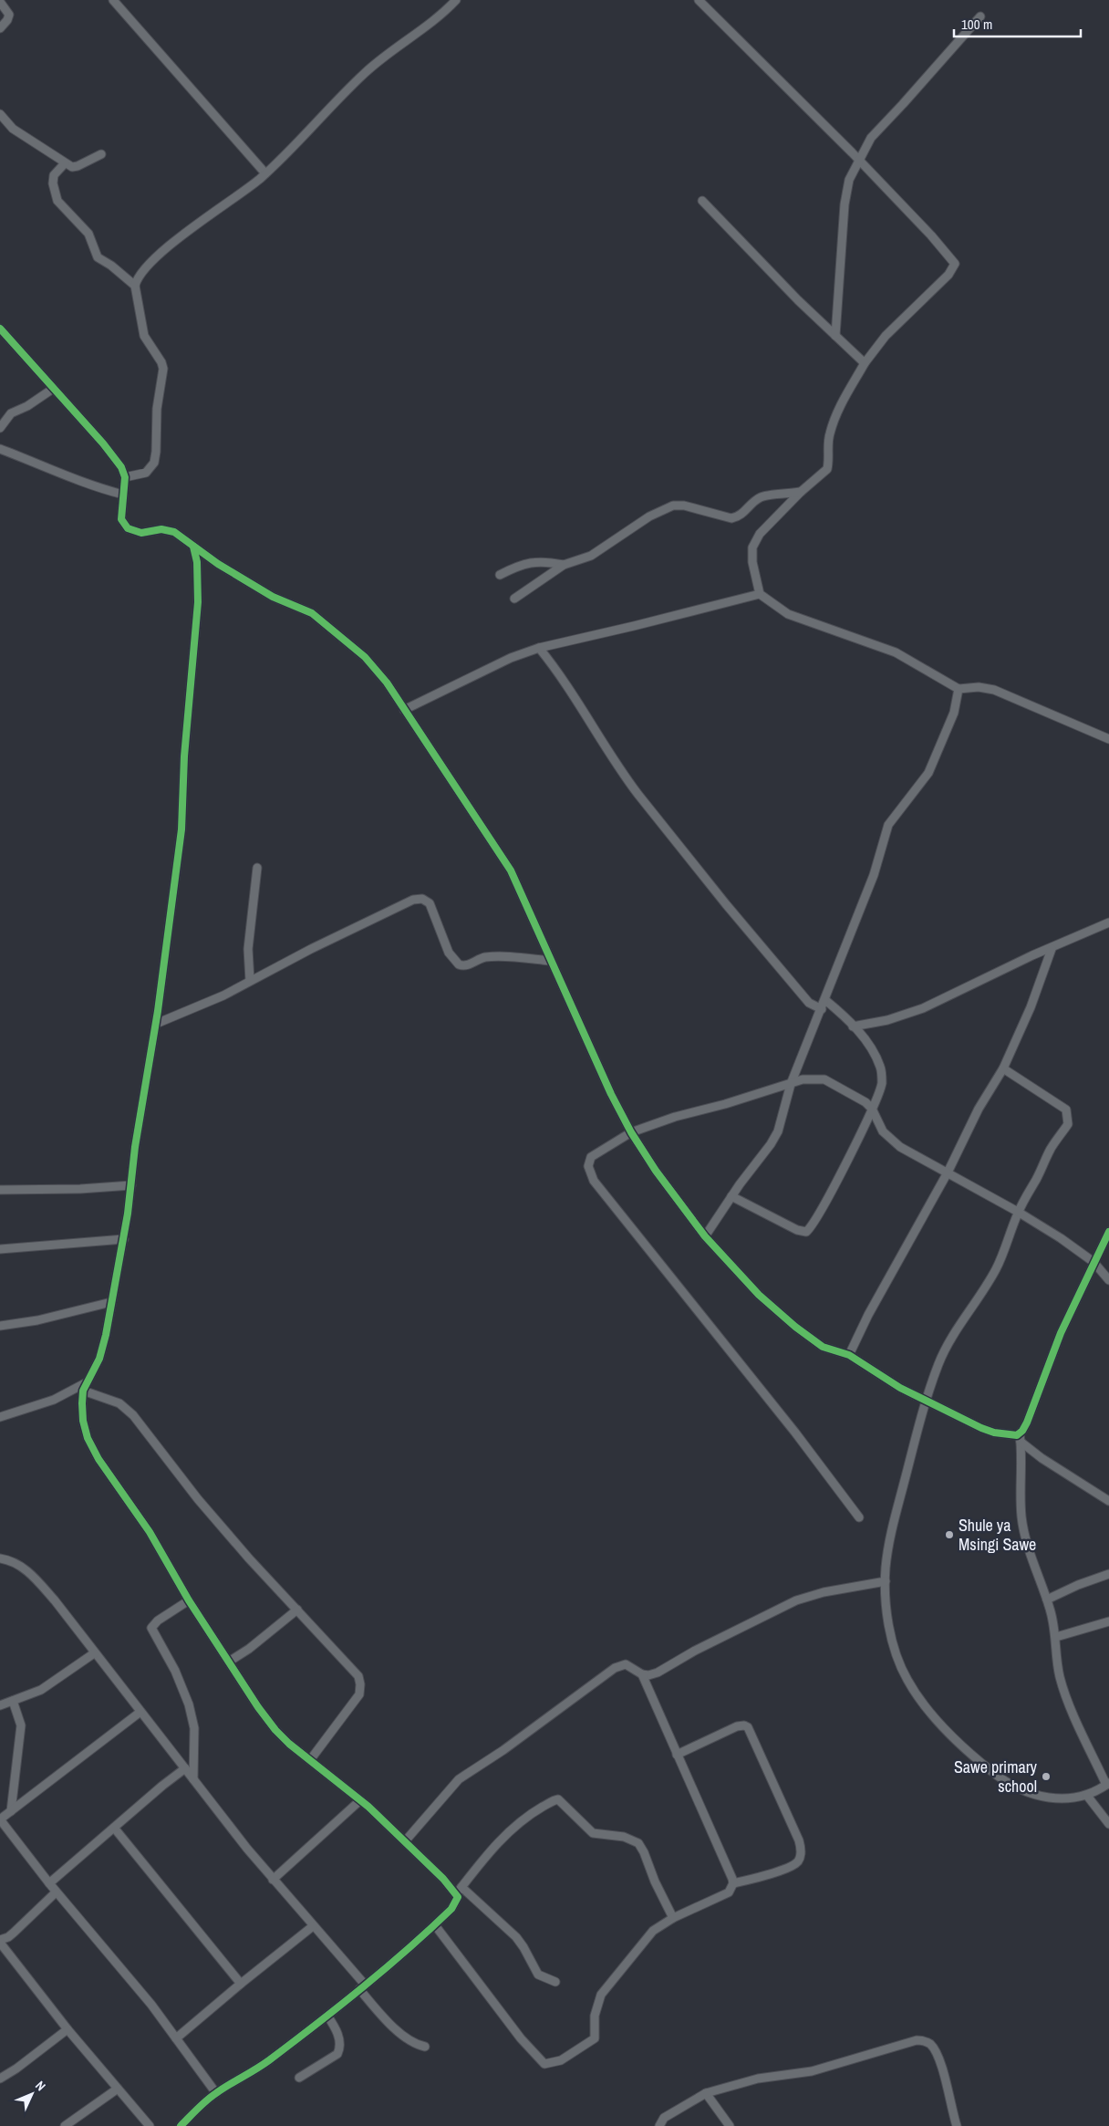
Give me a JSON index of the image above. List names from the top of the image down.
{
  "places": ["Shule ya Msingi Sawe", "Sawe primary school"],
  "scale_bar": "100 m",
  "north": "top right"
}
